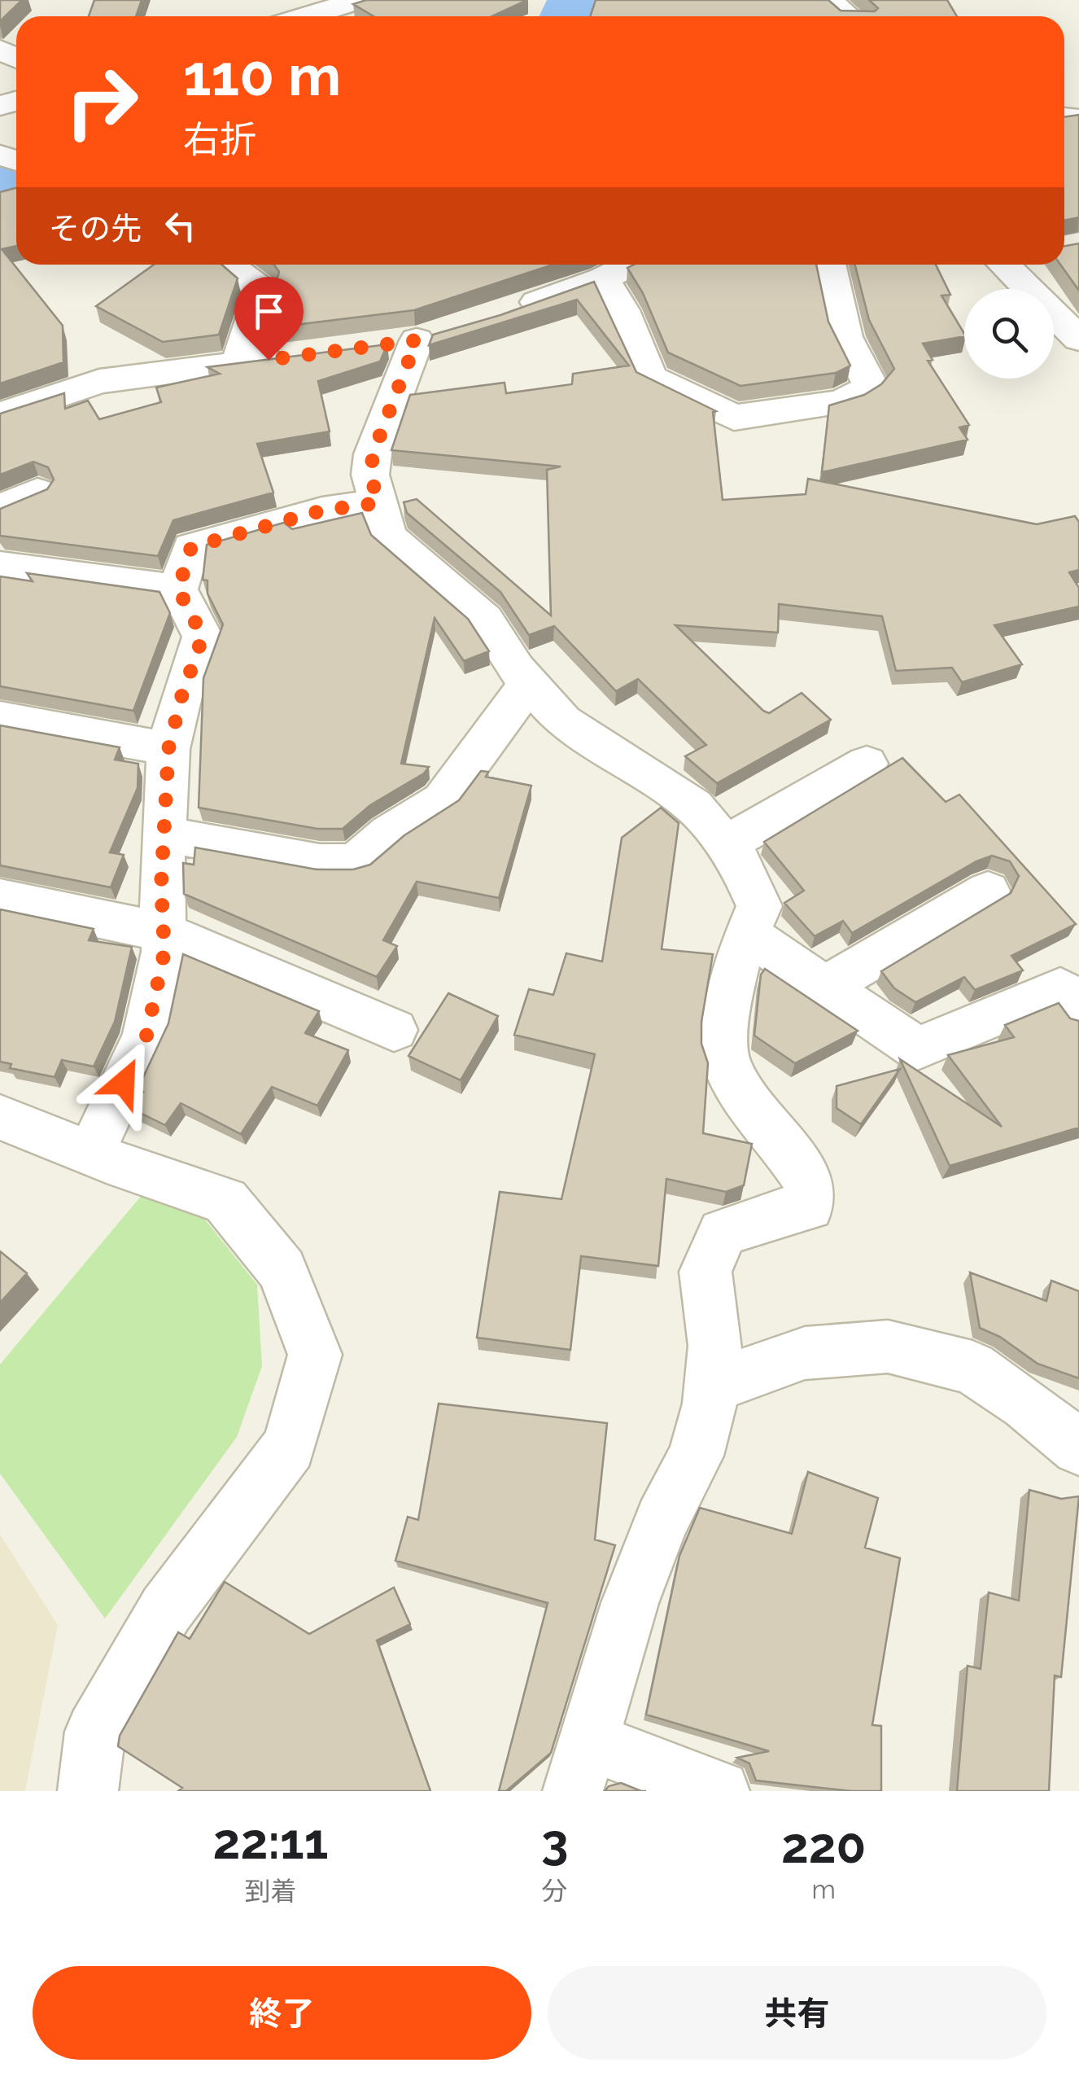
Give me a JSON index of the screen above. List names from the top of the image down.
{
  "page": {
    "turn": ["110 m", "右折"],
    "then": "その先",
    "eta": [
      "22:11",
      "到着",
      "3",
      "分",
      "220",
      "m"
    ],
    "buttons": ["終了", "共有"]
  }
}
